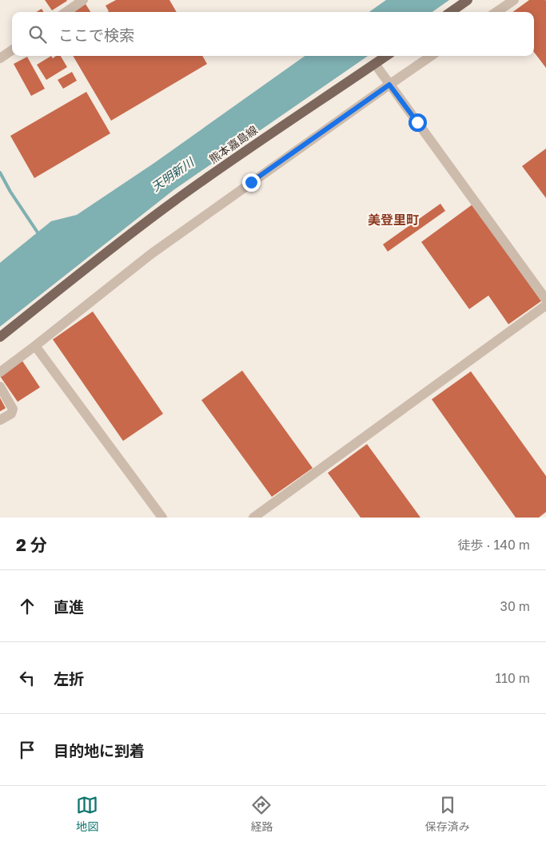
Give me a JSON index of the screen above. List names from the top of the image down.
{
  "streets": {
    "main road": ["熊本嘉島線"]
  },
  "districts": ["美登里町"],
  "water": ["天明新川"],
  "page": {
    "search": "ここで検索",
    "heading": ["2 分", "徒歩 · 140 m"],
    "list": [
      ["直進", "30 m"],
      ["左折", "110 m"],
      "目的地に到着"
    ],
    "nav": ["地図", "経路", "保存済み"]
  }
}
